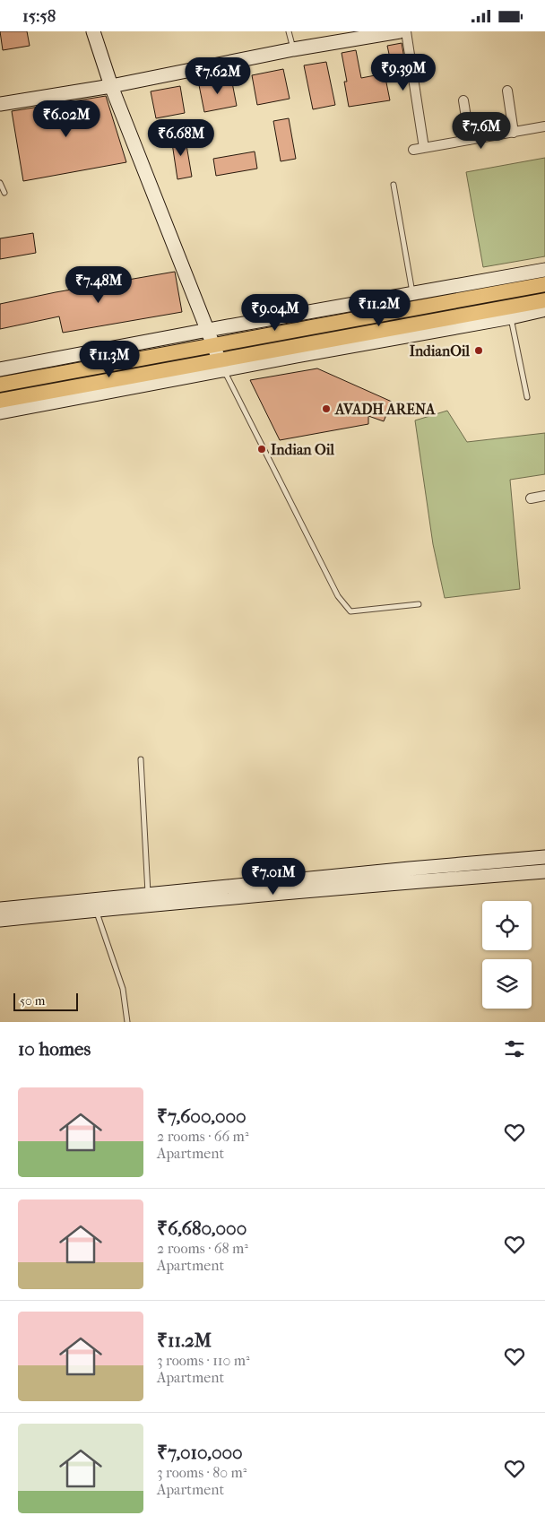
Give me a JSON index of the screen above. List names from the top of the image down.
{
  "places": ["IndianOil", "AVADH ARENA", "Indian Oil"],
  "scale_bar": "50 m",
  "page": {
    "status": "15:58",
    "price": [
      "₹9.39M",
      "₹7.62M",
      "₹6.02M",
      "₹7.6M",
      "₹6.68M",
      "₹7.48M",
      "₹11.2M",
      "₹9.04M",
      "₹11.3M",
      "₹7.01M"
    ],
    "scale": "50 m",
    "heading": "10 homes",
    "list": [
      {
        "name": "₹7,600,000",
        "note": "2 rooms · 66 m² · Apartment"
      },
      {
        "name": "₹6,680,000",
        "note": "2 rooms · 68 m² · Apartment"
      },
      {
        "name": "₹11.2M",
        "note": "3 rooms · 110 m² · Apartment"
      },
      {
        "name": "₹7,010,000",
        "note": "3 rooms · 80 m² · Apartment"
      }
    ]
  }
}
